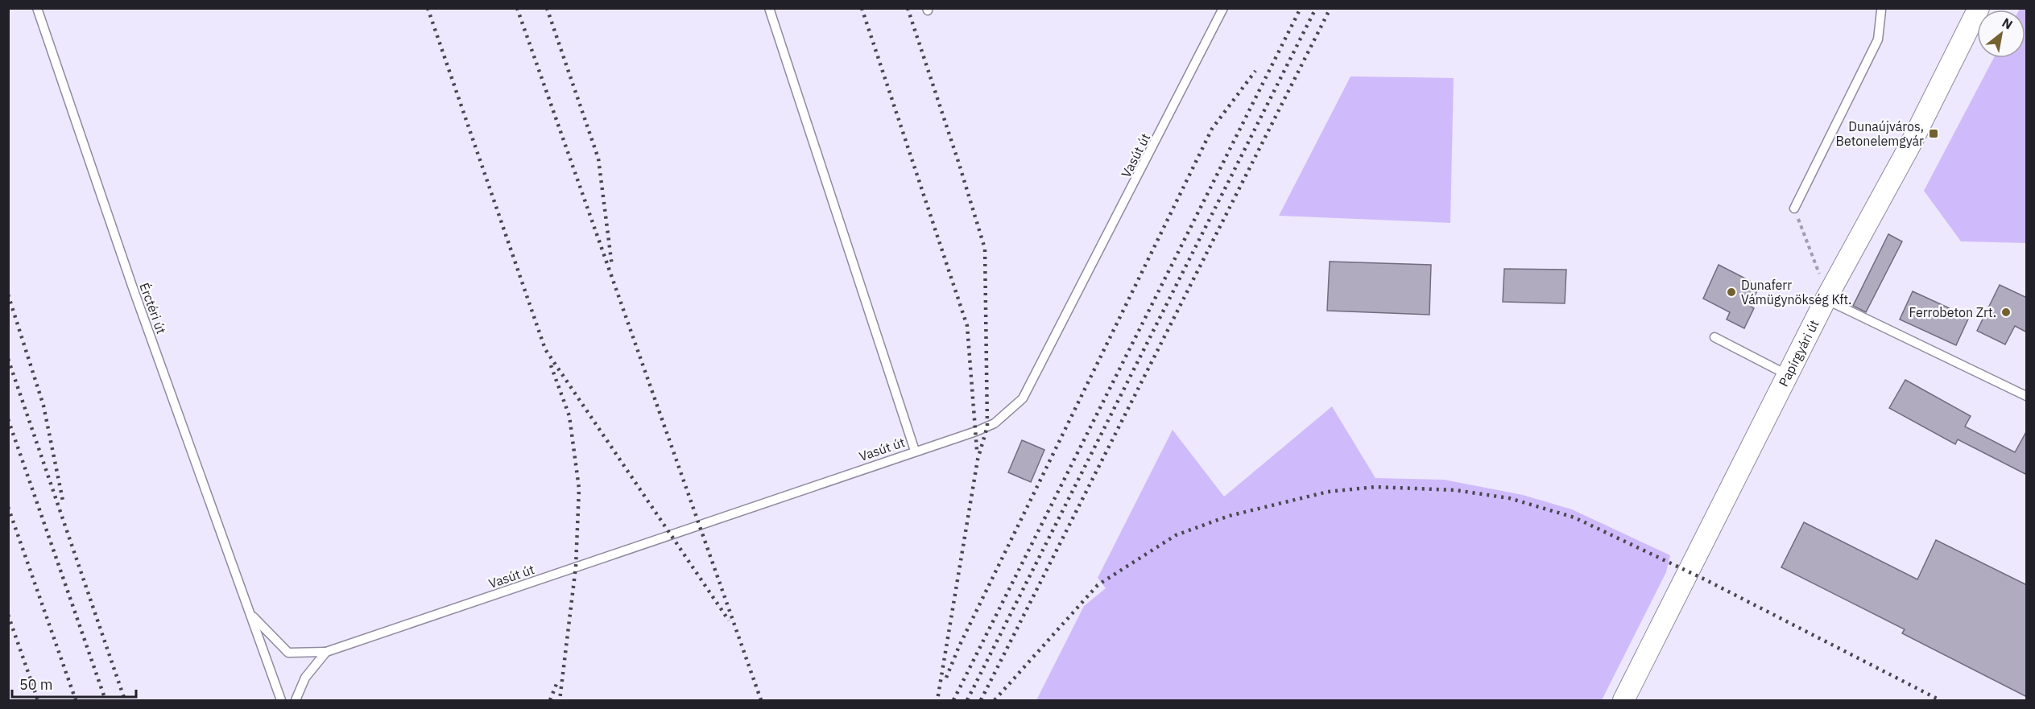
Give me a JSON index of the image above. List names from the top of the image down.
{
  "streets": {
    "street": ["Papírgyári út"],
    "lane": ["Vasút út", "Érctéri út"]
  },
  "crossings": [
    ["Vasút út", "Érctéri út"]
  ],
  "places": {
    "transit": ["Dunaújváros, Betonelemgyár"],
    "other": ["Dunaferr Vámügynökség Kft.", "Ferrobeton Zrt."]
  },
  "scale_bar": "50 m",
  "north": "top right"
}
